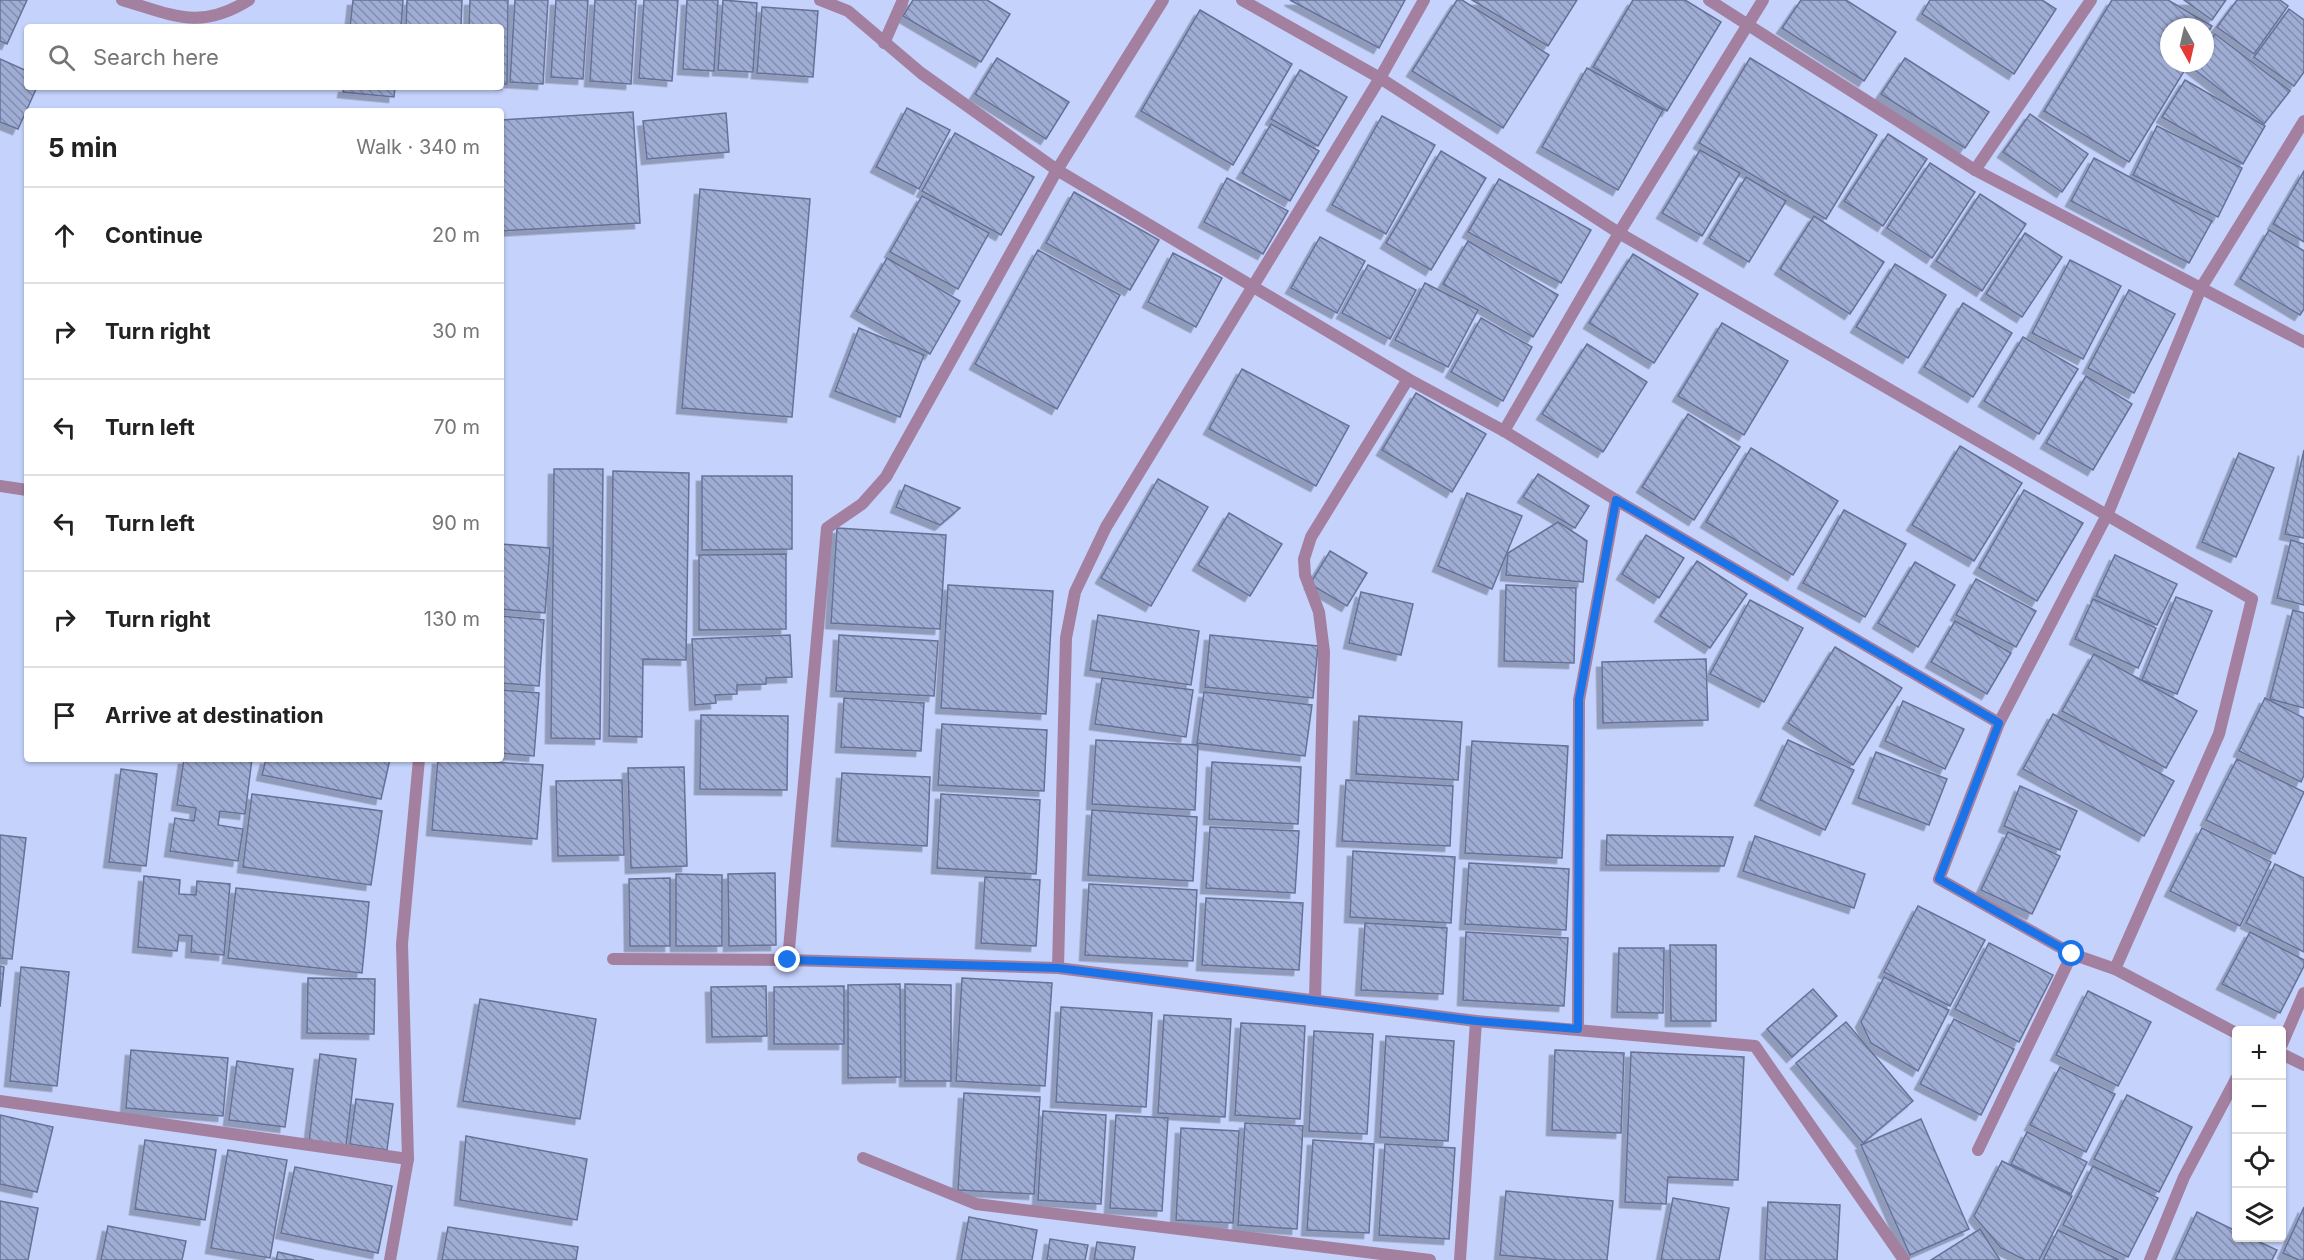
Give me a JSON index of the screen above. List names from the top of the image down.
{
  "north": "bottom",
  "page": {
    "search": "Search here",
    "heading": ["5 min", "Walk · 340 m"],
    "list": [
      ["Continue", "20 m"],
      ["Turn right", "30 m"],
      ["Turn left", "70 m"],
      ["Turn left", "90 m"],
      ["Turn right", "130 m"],
      "Arrive at destination"
    ],
    "map_buttons": ["+", "−"]
  }
}
